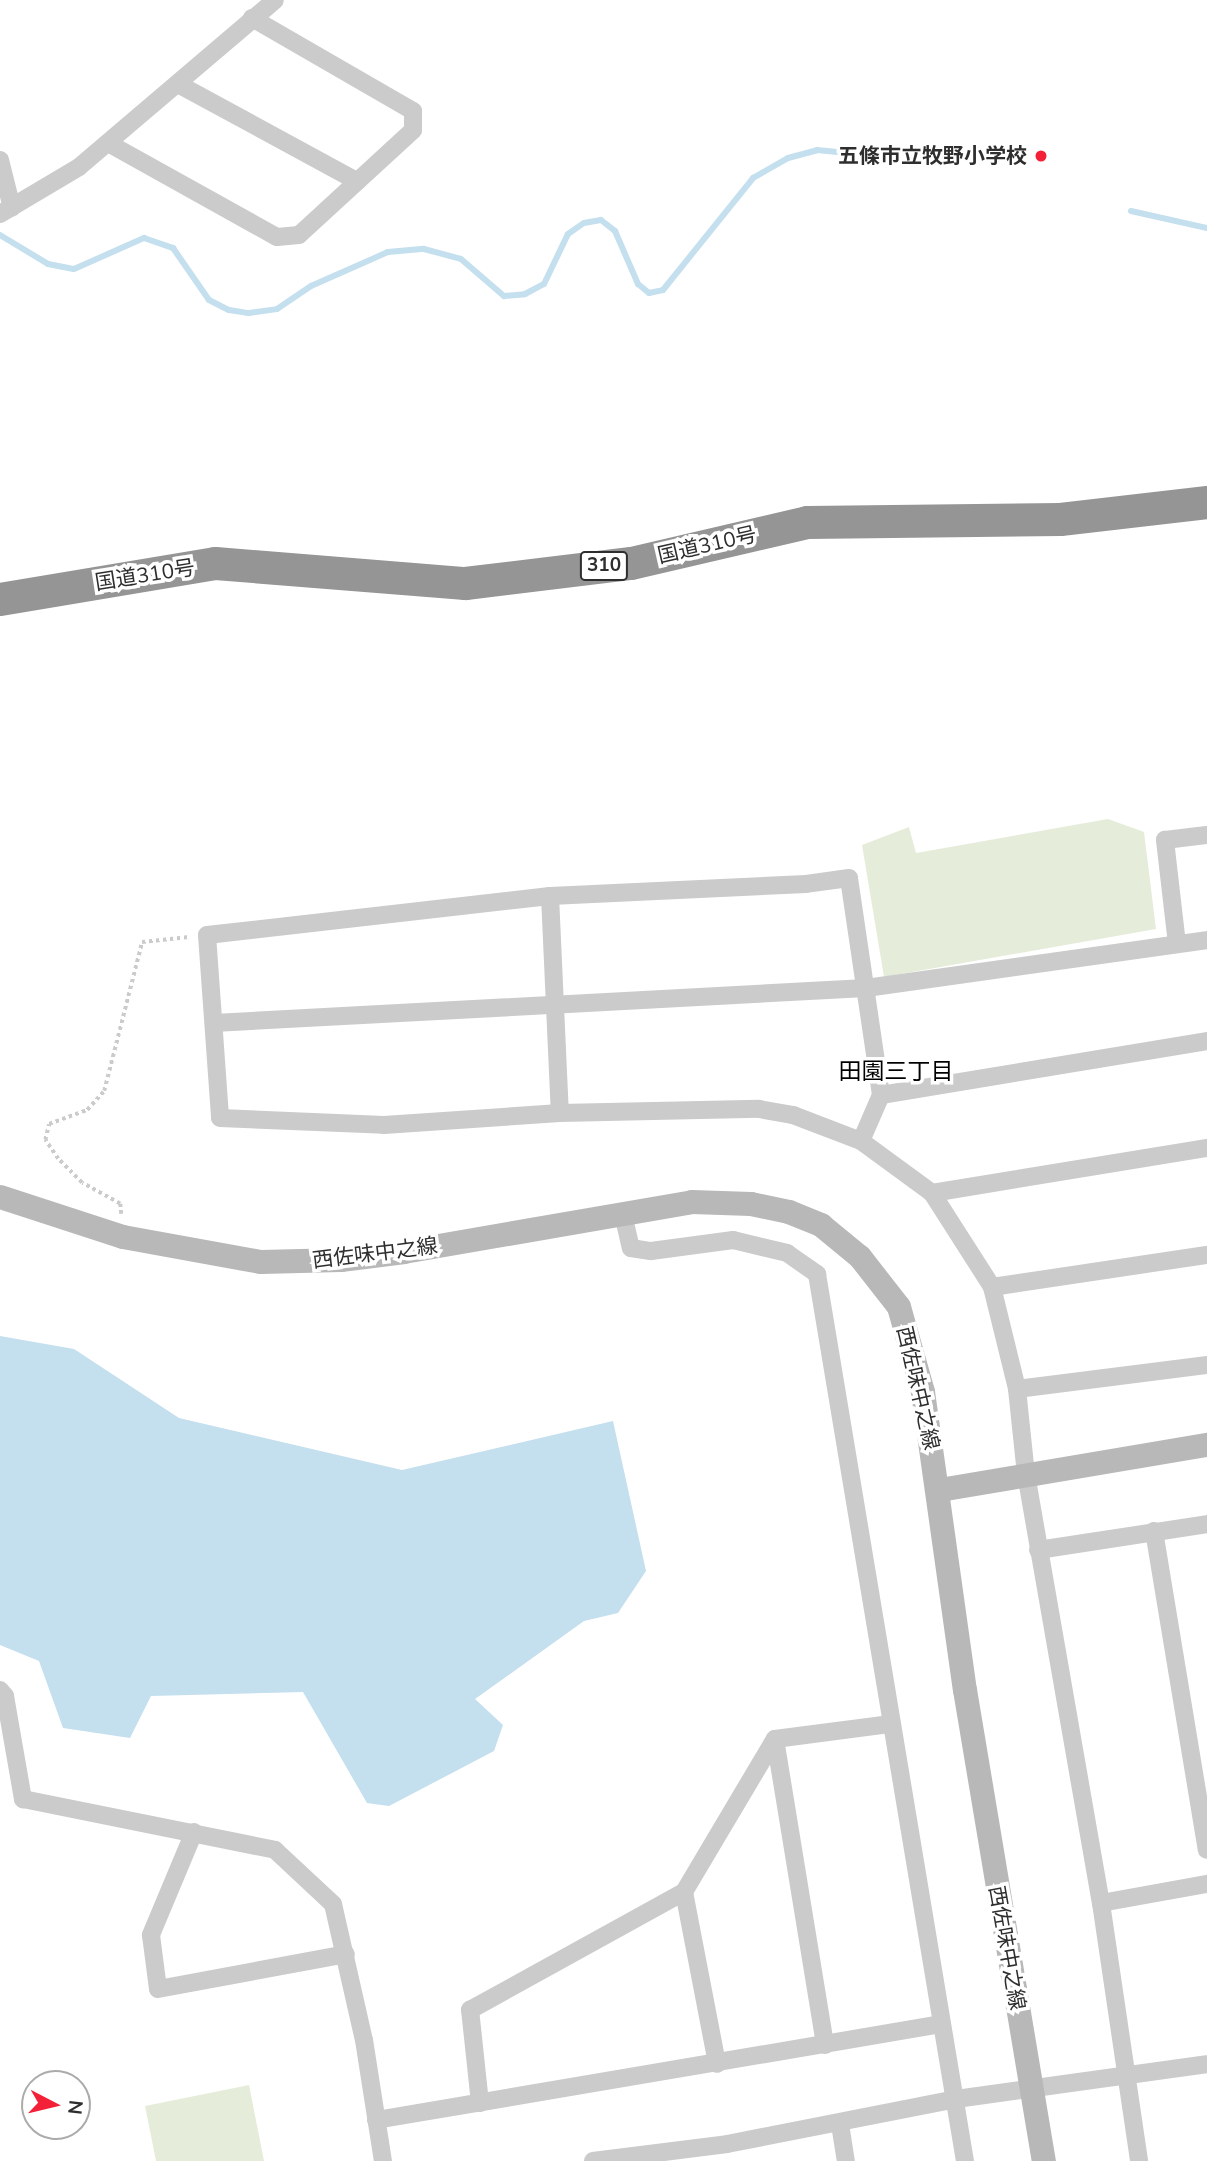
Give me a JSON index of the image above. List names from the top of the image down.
{
  "streets": {
    "highway": ["国道310号", "310"],
    "main road": ["西佐味中之線"]
  },
  "districts": ["田園三丁目"],
  "places": ["五條市立牧野小学校"],
  "north": "right"
}
